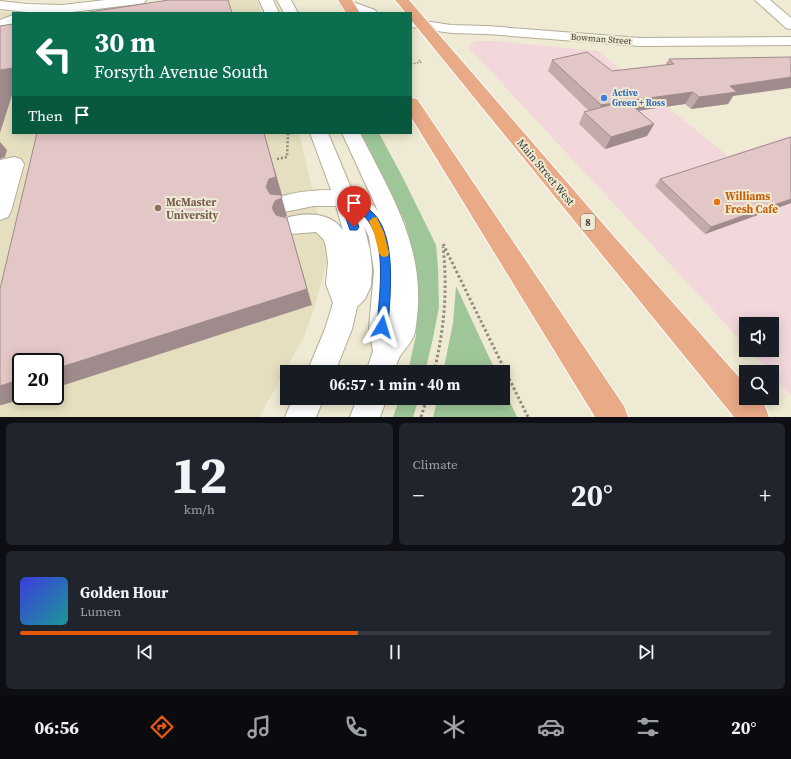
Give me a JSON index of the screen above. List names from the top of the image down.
{
  "streets": {
    "main road": ["Main Street West", "8"],
    "street": ["Bowman Street"]
  },
  "crossings": [
    ["Bowman Street", "Main Street West"]
  ],
  "places": ["Active Green + Ross", "Williams Fresh Cafe", "McMaster University"],
  "page": {
    "turn": ["30 m", "Forsyth Avenue South"],
    "then": "Then",
    "limit": "20",
    "trip": "06:57 · 1 min · 40 m",
    "tile": [
      ["12", "km/h"],
      "Climate"
    ],
    "heat": ["−", "20°", "+"],
    "song": ["Golden Hour", "Lumen"],
    "tabs": ["06:56", "20°"]
  }
}
